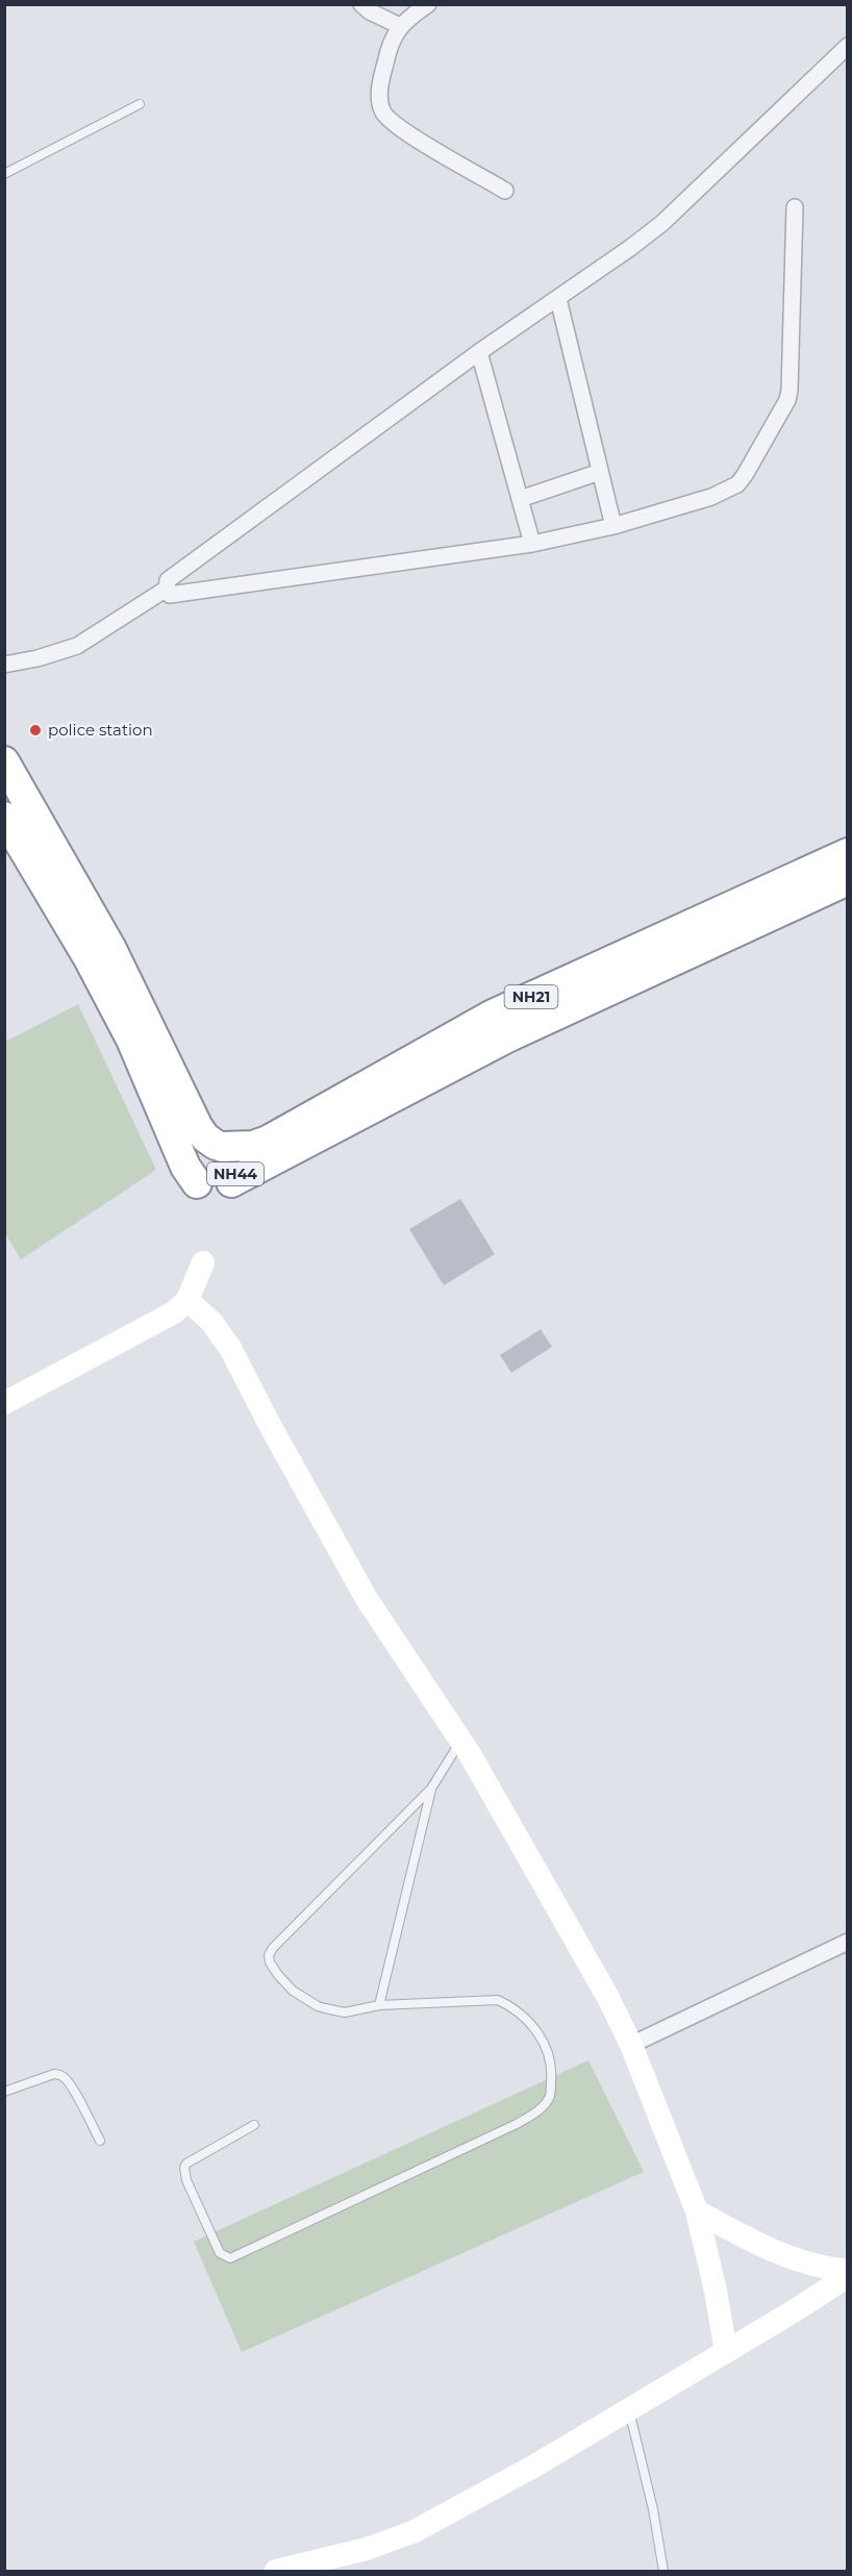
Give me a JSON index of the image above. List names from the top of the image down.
{
  "streets": {
    "highway": ["NH21", "NH44"]
  },
  "crossings": [
    ["NH21", "NH44"]
  ],
  "places": ["police station"]
}
